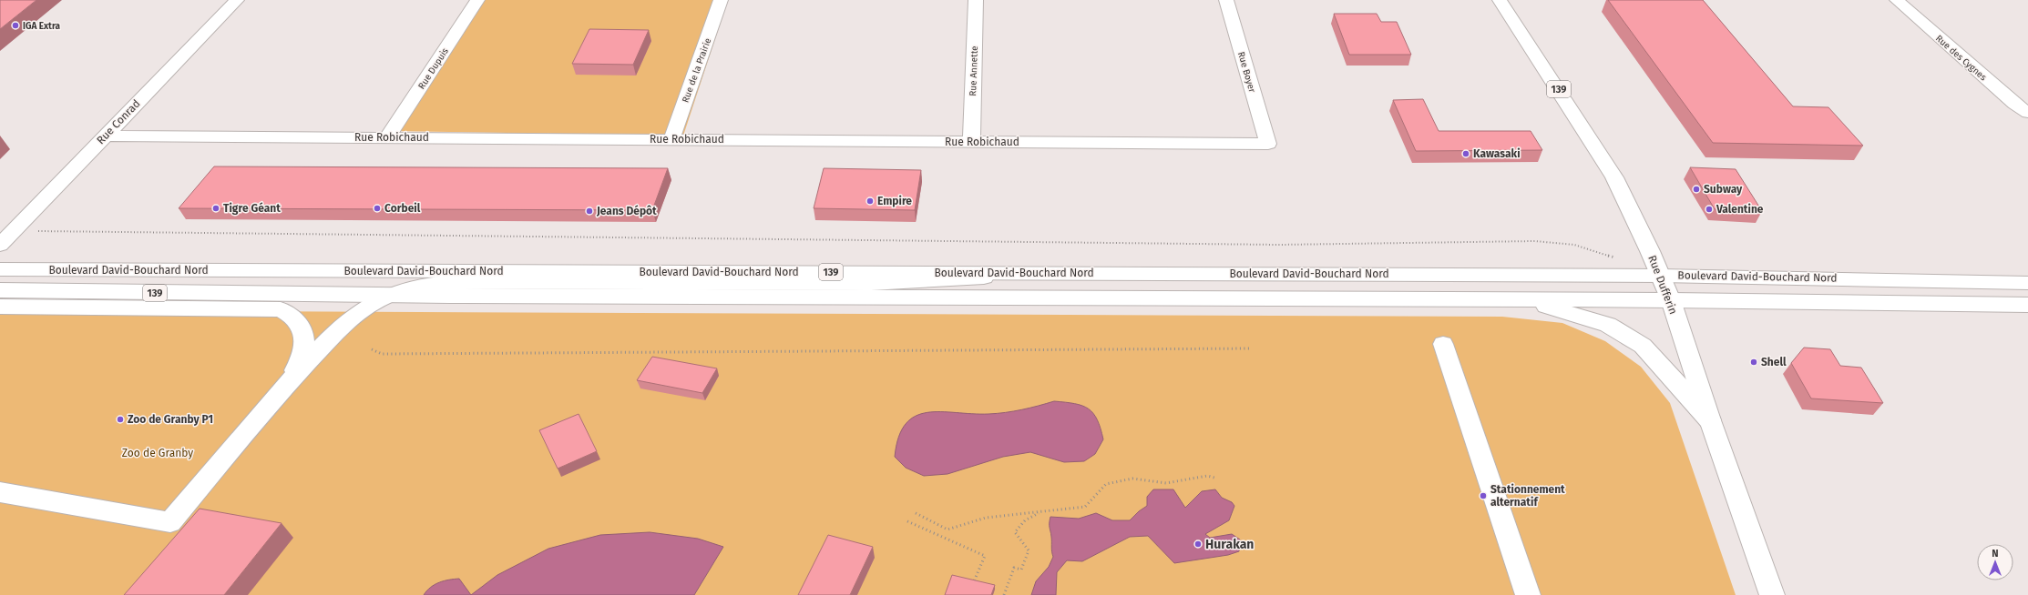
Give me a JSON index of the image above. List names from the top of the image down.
{
  "streets": {
    "main road": [
      "Rue des Cygnes",
      "Rue Dupuis",
      "Rue de la Prairie",
      "Rue Annette",
      "Rue Boyer",
      "139",
      "Rue Conrad",
      "Rue Robichaud",
      "Boulevard David-Bouchard Nord",
      "Rue Dufferin"
    ]
  },
  "crossings": [
    ["Rue Dupuis", "Rue Robichaud"],
    ["Rue de la Prairie", "Rue Robichaud"],
    ["Rue Annette", "Rue Robichaud"],
    ["Rue Boyer", "Rue Robichaud"],
    ["Rue Conrad", "Rue Robichaud"],
    ["Boulevard David-Bouchard Nord", "Rue Dufferin"]
  ],
  "parks": ["Zoo de Granby"],
  "places": [
    "IGA Extra",
    "Kawasaki",
    "Subway",
    "Empire",
    "Tigre Géant",
    "Corbeil",
    "Valentine",
    "Jeans Dépôt",
    "Shell",
    "Zoo de Granby P1",
    "Stationnement alternatif",
    "Hurakan"
  ],
  "north": "top"
}
